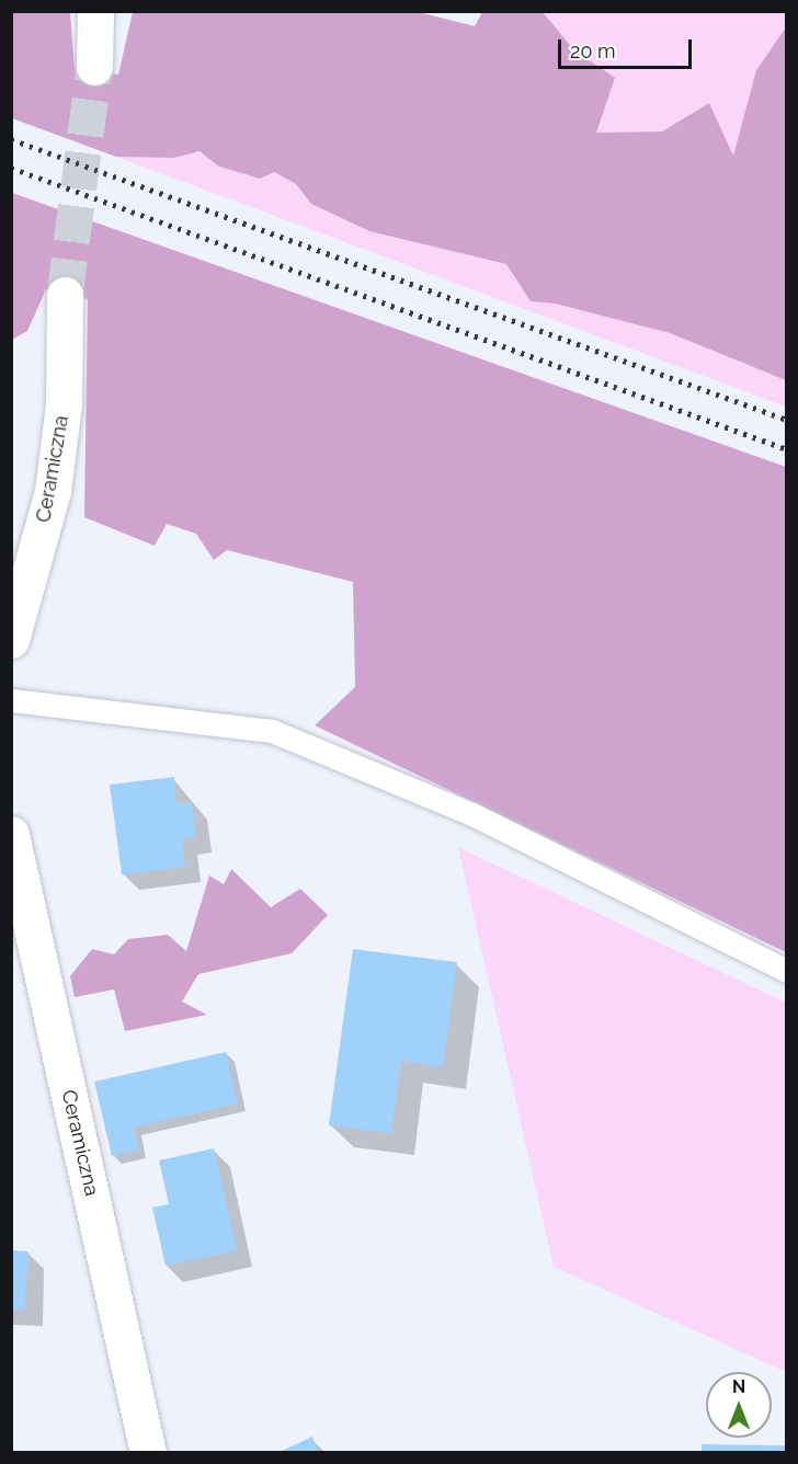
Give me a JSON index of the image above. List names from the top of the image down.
{
  "streets": {
    "street": ["Ceramiczna"]
  },
  "scale_bar": "20 m",
  "north": "top"
}
